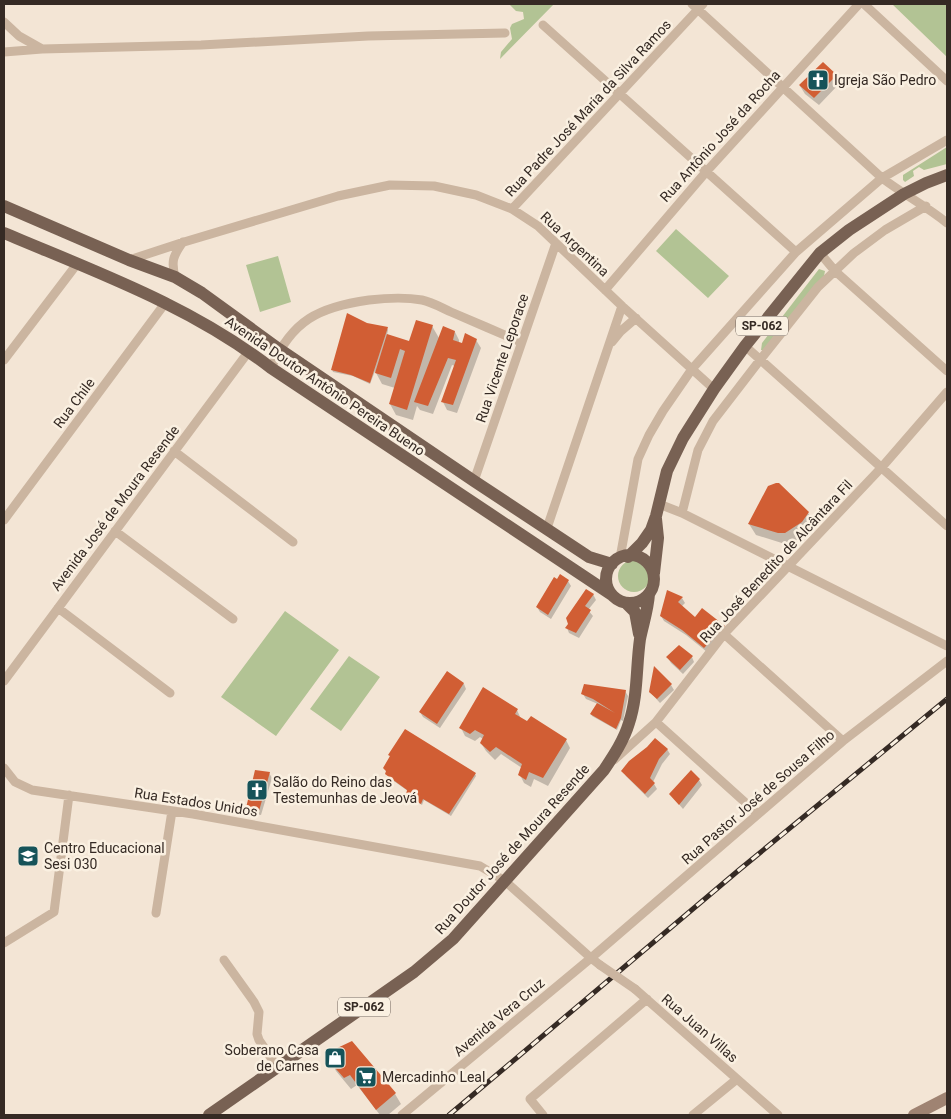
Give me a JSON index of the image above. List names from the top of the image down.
{
  "streets": {
    "main road": ["SP-062", "Avenida Doutor Antônio Pereira Bueno", "Rua Doutor José de Moura Resende"],
    "street": [
      "Rua Padre José Maria da Silva Ramos",
      "Rua Antônio José da Rocha",
      "Rua Argentina",
      "Rua Vicente Leporace",
      "Rua Chile",
      "Avenida José de Moura Resende",
      "Rua José Benedito de Alcântara Fil",
      "Rua Pastor José de Sousa Filho",
      "Rua Estados Unidos",
      "Avenida Vera Cruz",
      "Rua Juan Villas"
    ]
  },
  "crossings": [
    ["Rua Padre José Maria da Silva Ramos", "Rua Argentina"],
    ["Rua Antônio José da Rocha", "Rua Argentina"],
    ["Rua Argentina", "SP-062"],
    ["Rua Argentina", "Rua Vicente Leporace"],
    ["Rua Argentina", "Avenida Doutor Antônio Pereira Bueno"],
    ["SP-062", "Avenida Doutor Antônio Pereira Bueno"],
    ["SP-062", "Rua Doutor José de Moura Resende"],
    ["Rua Vicente Leporace", "Avenida Doutor Antônio Pereira Bueno"],
    ["Avenida Doutor Antônio Pereira Bueno", "Rua Chile"],
    ["Avenida Doutor Antônio Pereira Bueno", "Avenida José de Moura Resende"],
    ["Avenida Doutor Antônio Pereira Bueno", "Rua Doutor José de Moura Resende"],
    ["Rua José Benedito de Alcântara Fil", "Rua Doutor José de Moura Resende"],
    ["Rua Pastor José de Sousa Filho", "Rua Estados Unidos"],
    ["Rua Pastor José de Sousa Filho", "Avenida Vera Cruz"],
    ["Rua Pastor José de Sousa Filho", "Rua Juan Villas"],
    ["Rua Estados Unidos", "Rua Doutor José de Moura Resende"],
    ["Rua Estados Unidos", "Avenida Vera Cruz"],
    ["Rua Estados Unidos", "Rua Juan Villas"],
    ["Avenida Vera Cruz", "Rua Juan Villas"]
  ],
  "places": {
    "church": ["Igreja São Pedro", "Salão do Reino das Testemunhas de Jeová"],
    "school or university": ["Centro Educacional Sesi 030"],
    "shop": ["Soberano Casa de Carnes"],
    "supermarket": ["Mercadinho Leal"]
  }
}
